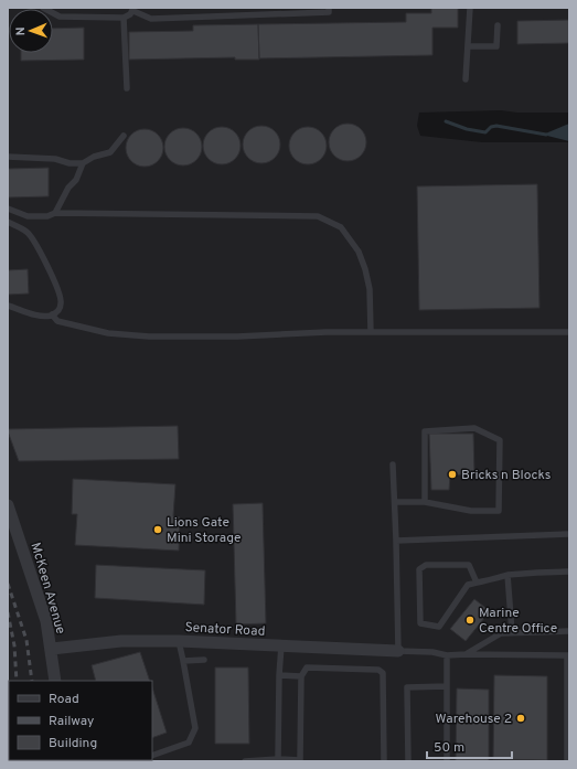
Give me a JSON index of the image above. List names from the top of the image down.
{
  "streets": {
    "street": ["McKeen Avenue", "Senator Road"]
  },
  "crossings": [
    ["McKeen Avenue", "Senator Road"]
  ],
  "places": [
    "Bricks n Blocks",
    "Lions Gate Mini Storage",
    "Marine Centre Office",
    "Warehouse 2"
  ],
  "legend": ["Road", "Railway", "Building"],
  "scale_bar": "50 m",
  "north": "left"
}
